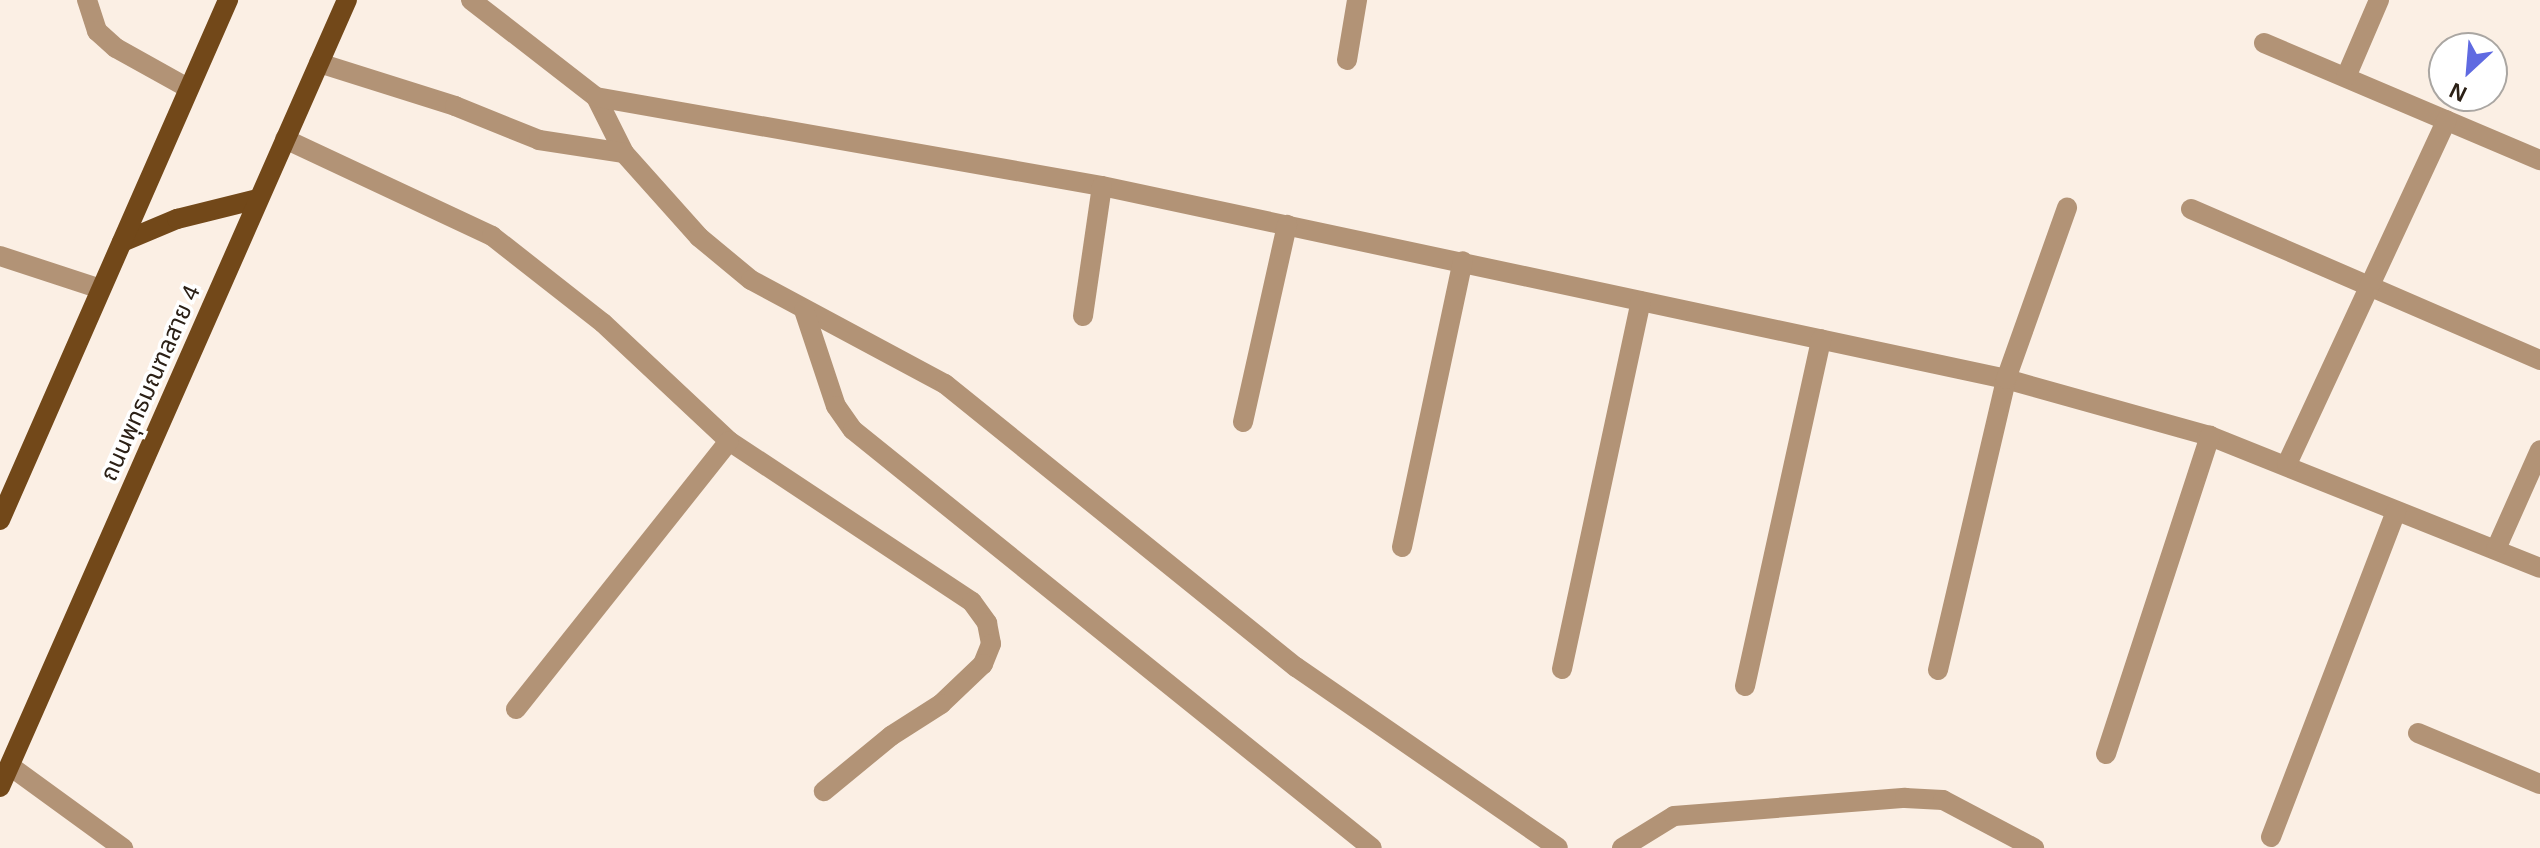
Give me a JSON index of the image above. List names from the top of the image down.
{
  "streets": {
    "main road": ["ถนนพุทธมณฑลสาย 4"]
  },
  "north": "bottom left"
}
